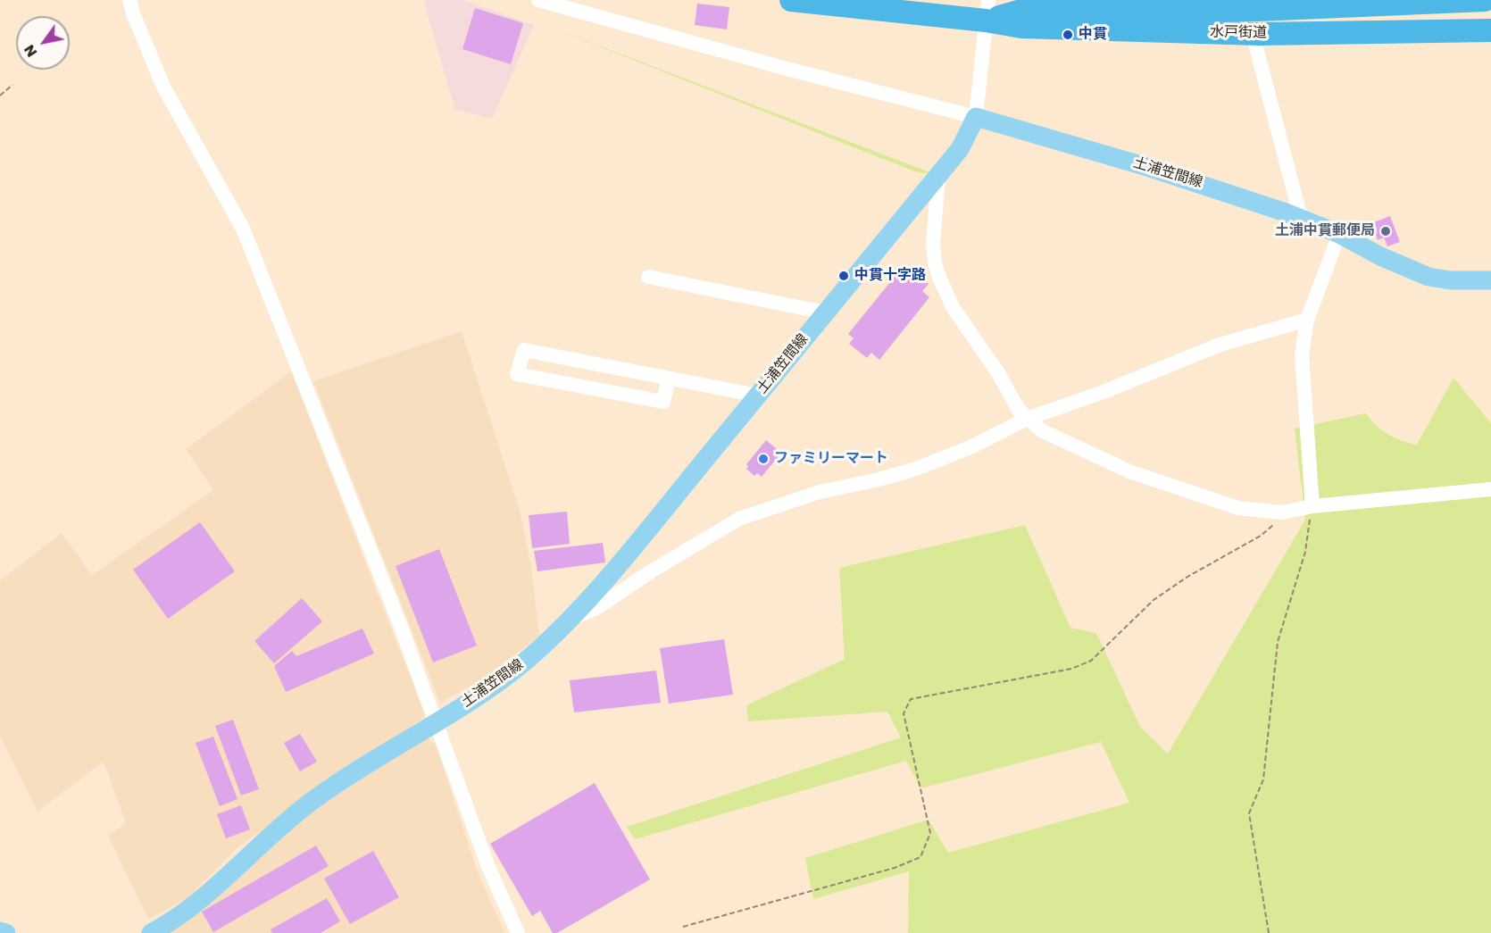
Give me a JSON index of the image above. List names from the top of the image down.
{
  "streets": {
    "highway": ["水戸街道"],
    "main road": ["土浦笠間線"]
  },
  "places": [
    "中貫",
    "土浦中貫郵便局",
    "中貫十字路",
    "ファミリーマート"
  ],
  "north": "bottom left"
}
